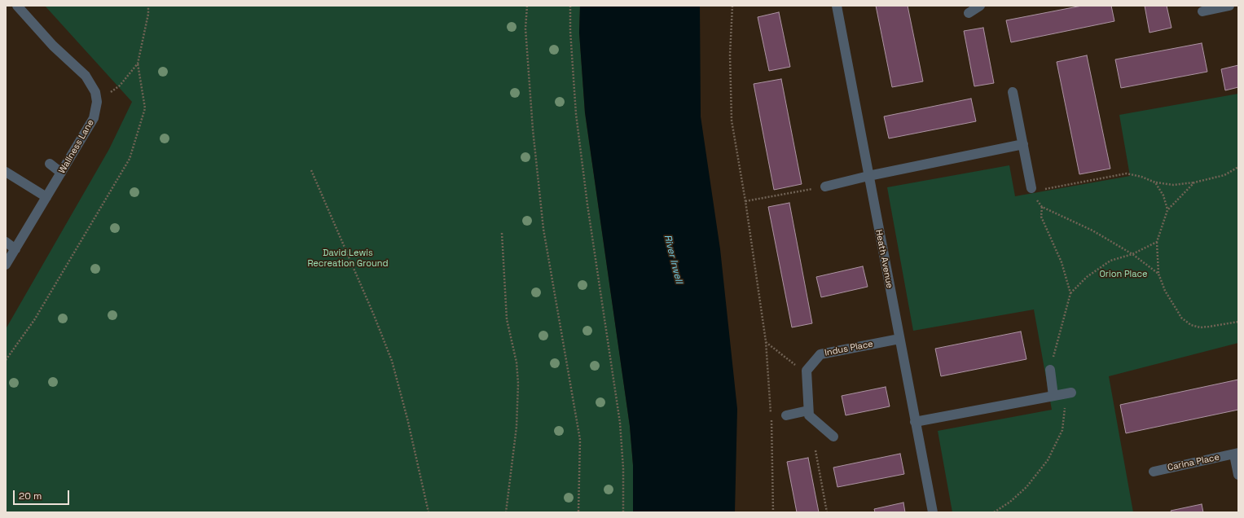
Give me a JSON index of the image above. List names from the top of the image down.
{
  "streets": {
    "street": [
      "Wallness Lane",
      "Heath Avenue",
      "Indus Place",
      "Carina Place"
    ]
  },
  "crossings": [
    ["Heath Avenue", "Indus Place"]
  ],
  "water": ["River Irwell"],
  "parks": ["David Lewis Recreation Ground", "Orion Place"],
  "scale_bar": "20 m"
}
